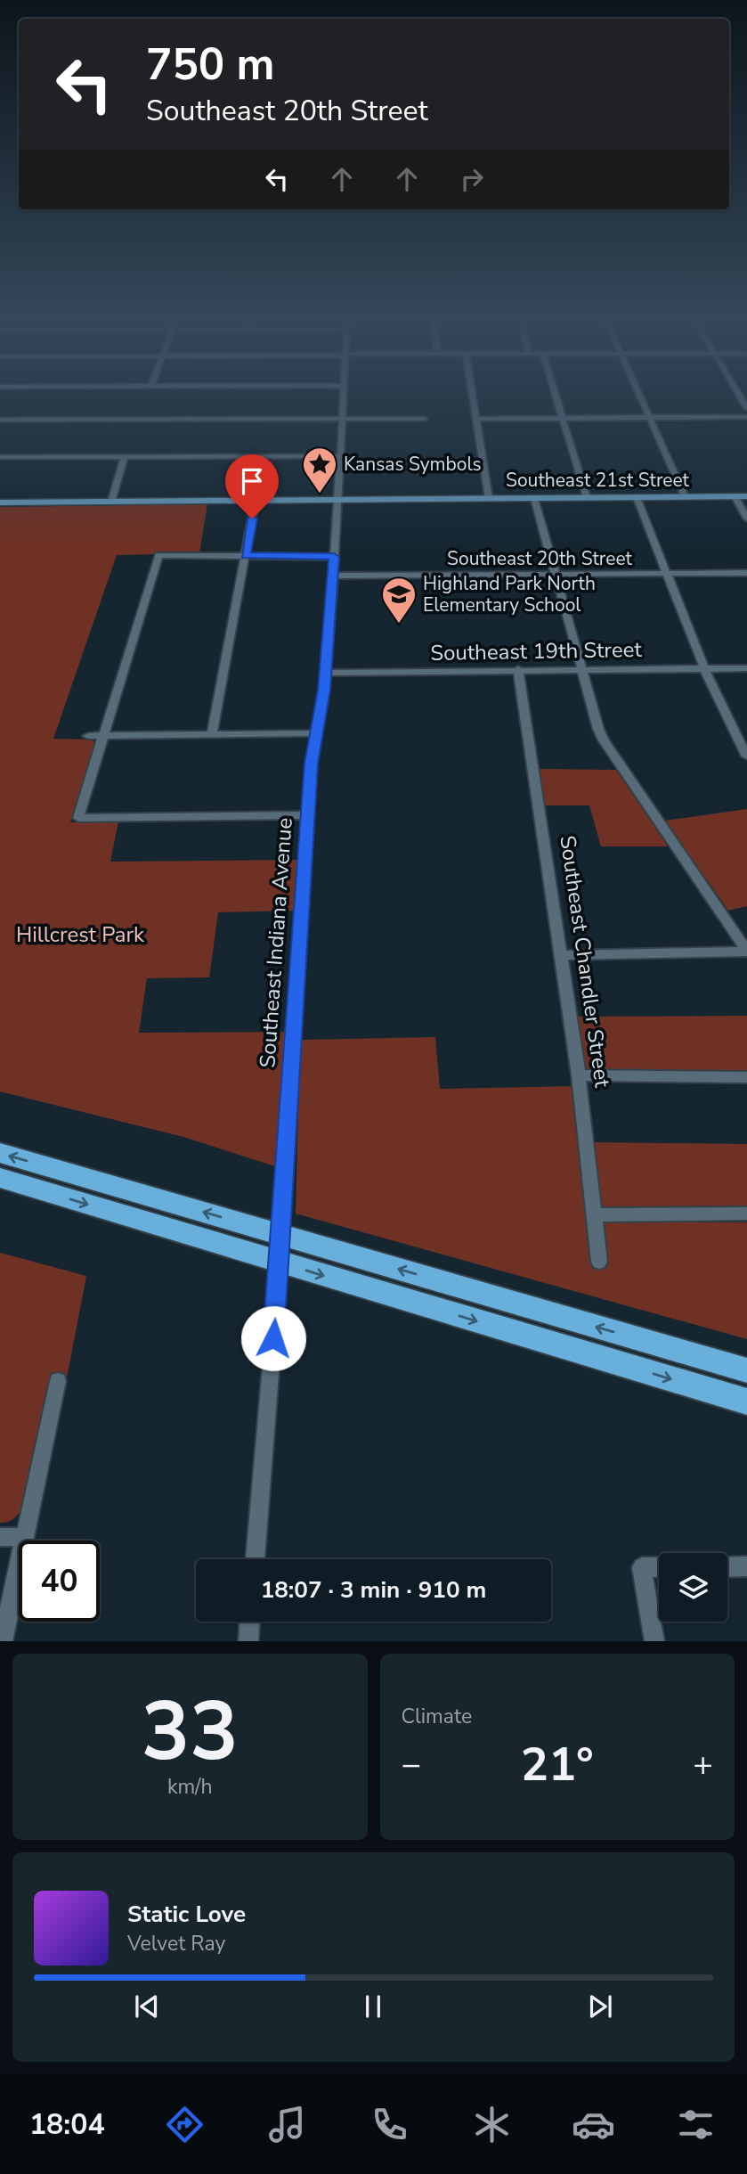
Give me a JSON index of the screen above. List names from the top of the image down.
{
  "streets": {
    "main road": ["Southeast 21st Street"],
    "street": [
      "Southeast 20th Street",
      "Southeast 19th Street",
      "Southeast Indiana Avenue",
      "Southeast Chandler Street"
    ]
  },
  "crossings": [
    ["Southeast 21st Street", "Southeast Indiana Avenue"],
    ["Southeast 20th Street", "Southeast Indiana Avenue"],
    ["Southeast 19th Street", "Southeast Indiana Avenue"],
    ["Southeast 19th Street", "Southeast Chandler Street"]
  ],
  "parks": ["Hillcrest Park"],
  "places": {
    "place": ["Kansas Symbols"],
    "school or university": ["Highland Park North Elementary School"]
  },
  "page": {
    "turn": ["750 m", "Southeast 20th Street"],
    "limit": "40",
    "trip": "18:07 · 3 min · 910 m",
    "tile": [
      ["33", "km/h"],
      "Climate"
    ],
    "heat": ["−", "21°", "+"],
    "song": ["Static Love", "Velvet Ray"],
    "tabs": "18:04"
  }
}
